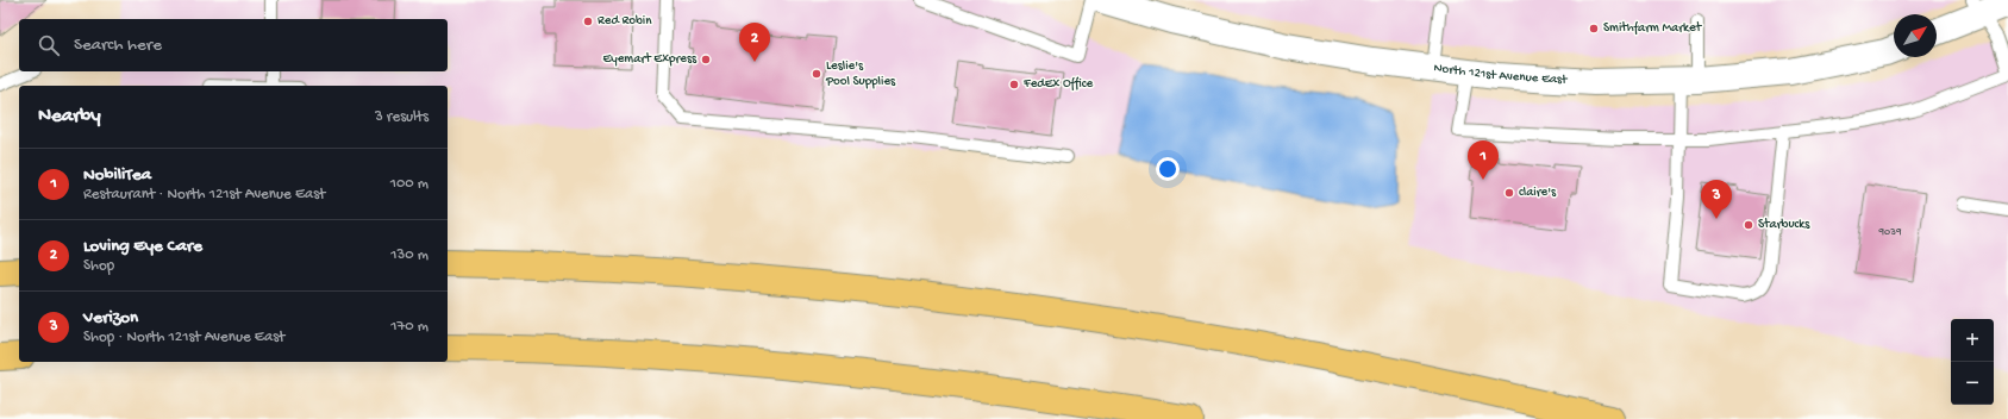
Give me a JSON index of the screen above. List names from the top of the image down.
{
  "streets": {
    "street": ["North 121st Avenue East"]
  },
  "places": [
    "Red Robin",
    "Smithfarm Market",
    "Eyemart Express",
    "Leslie's Pool Supplies",
    "FedEx Office",
    "claire's",
    "Starbucks"
  ],
  "house_numbers": ["9039"],
  "north": "top right",
  "page": {
    "search": "Search here",
    "pins": ["2", "1", "3"],
    "heading": ["Nearby", "3 results"],
    "list": [
      {
        "mark": "1",
        "name": "NobiliTea",
        "note": "Restaurant · North 121st Avenue East",
        "value": "100 m"
      },
      {
        "mark": "2",
        "name": "Loving Eye Care",
        "note": "Shop",
        "value": "130 m"
      },
      {
        "mark": "3",
        "name": "Verizon",
        "note": "Shop · North 121st Avenue East",
        "value": "170 m"
      }
    ],
    "map_buttons": ["+", "−"]
  }
}
